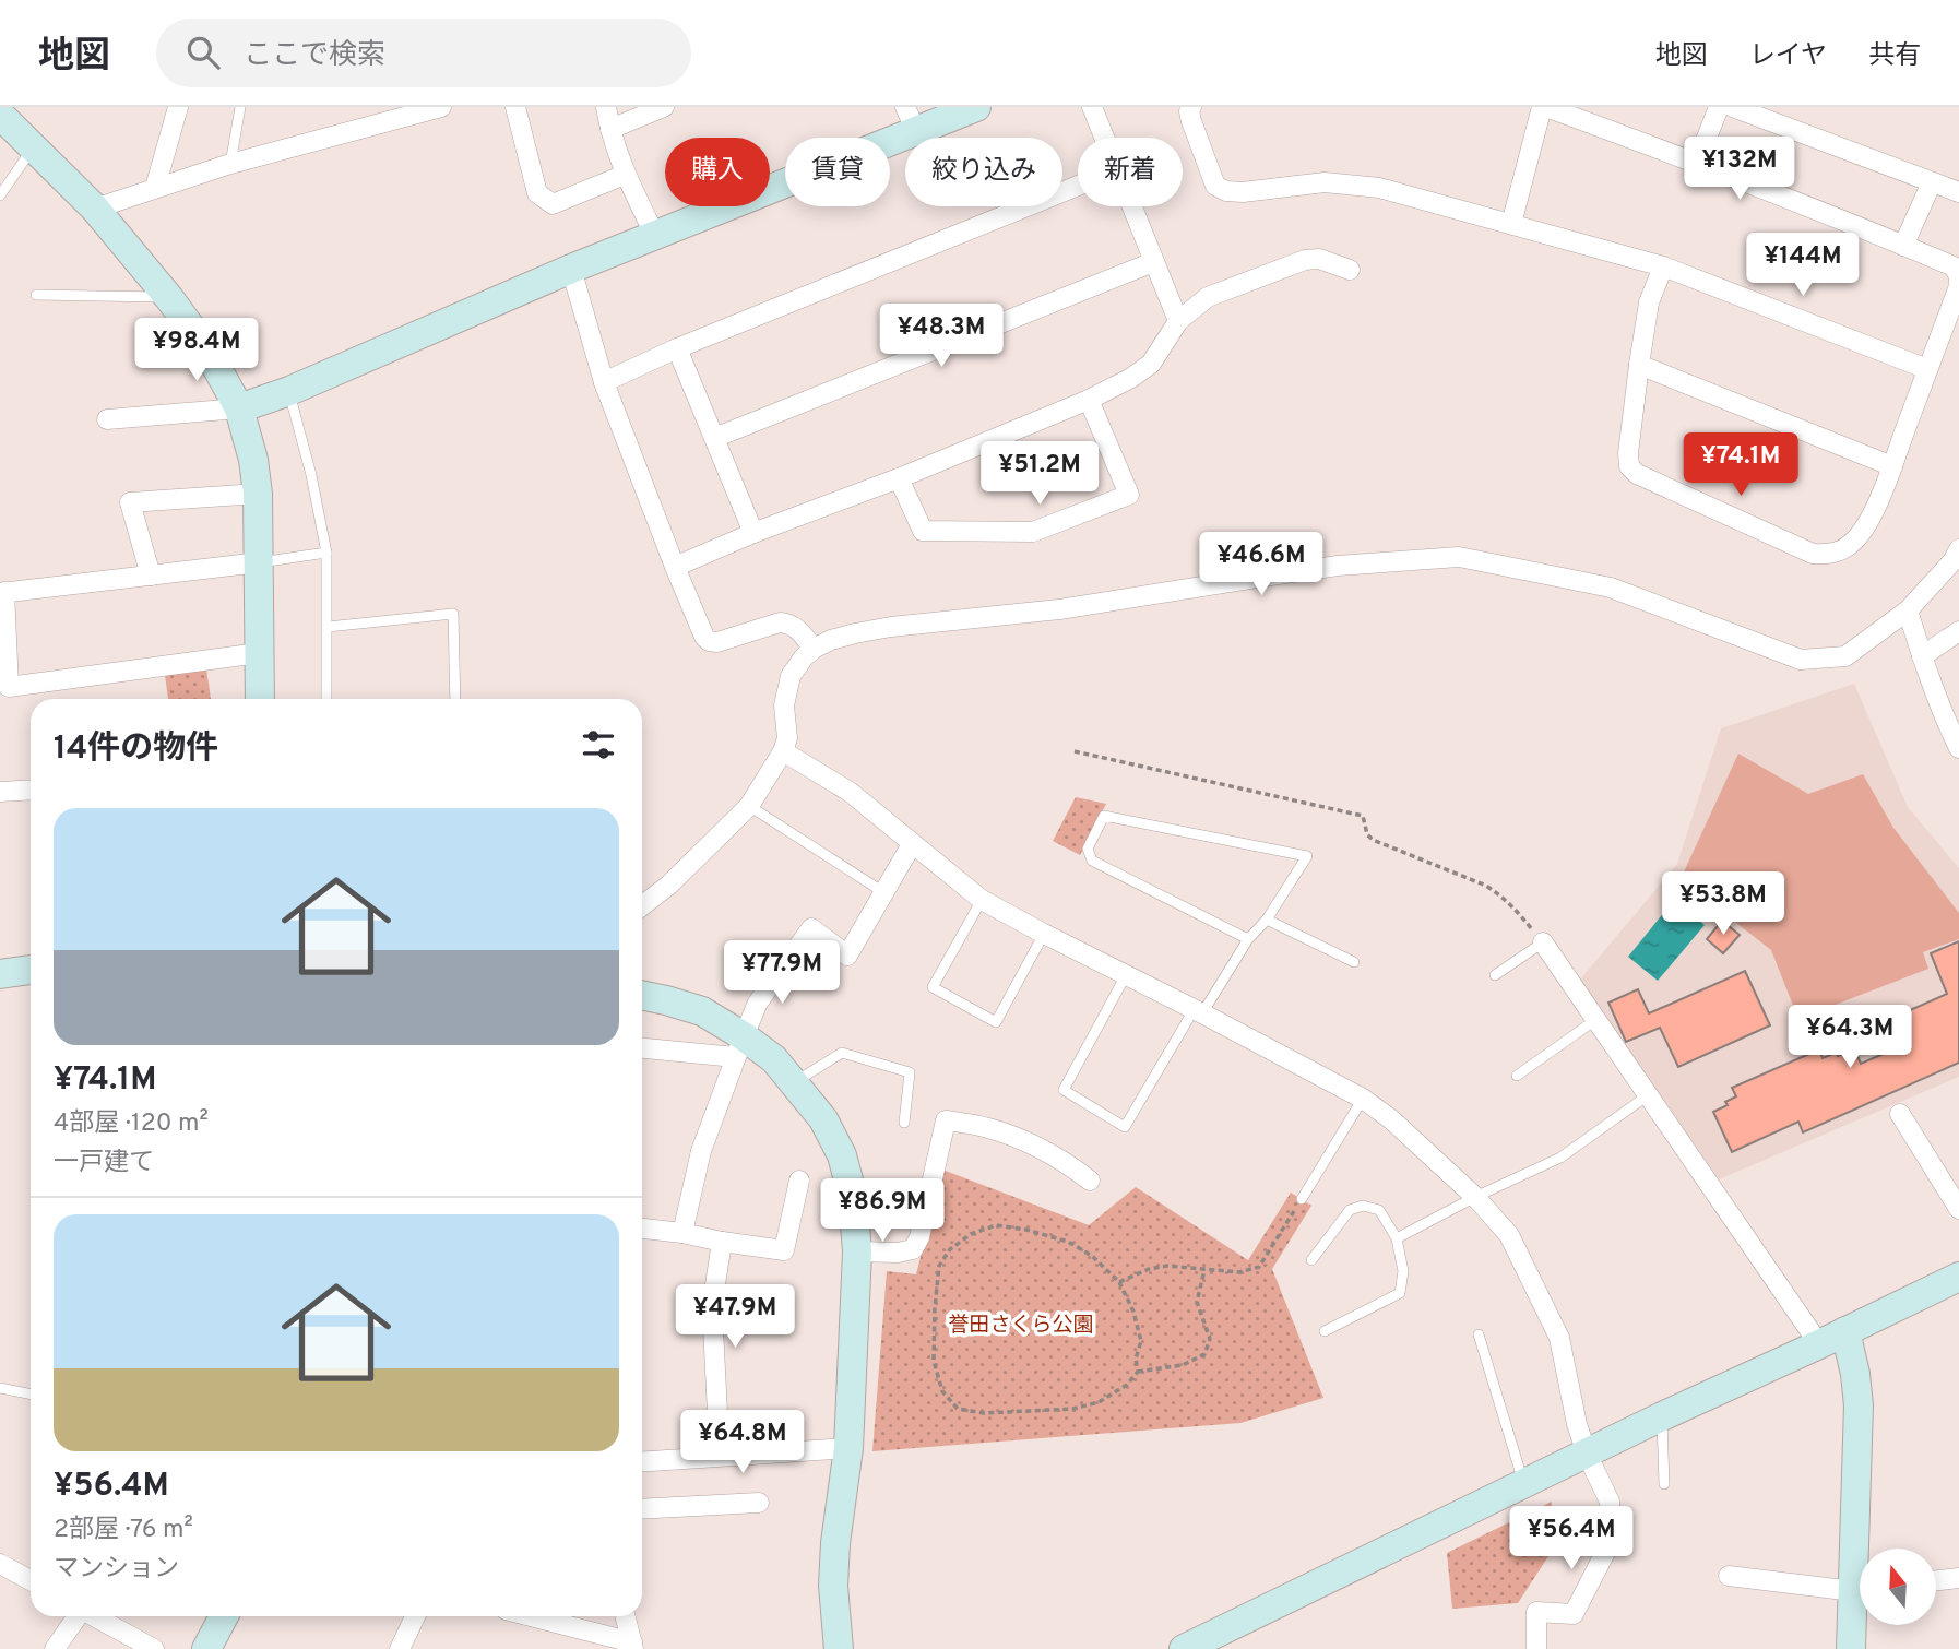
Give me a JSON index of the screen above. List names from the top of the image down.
{
  "parks": ["誉田さくら公園"],
  "north": "top",
  "page": {
    "header": "地図",
    "search": "ここで検索",
    "nav": ["地図", "レイヤ", "共有"],
    "price": [
      "¥132M",
      "¥144M",
      "¥48.3M",
      "¥98.4M",
      "¥74.1M",
      "¥51.2M",
      "¥46.6M",
      "¥53.8M",
      "¥77.9M",
      "¥64.3M",
      "¥86.9M",
      "¥47.9M",
      "¥64.8M",
      "¥56.4M"
    ],
    "chip": [
      "購入",
      "賃貸",
      "絞り込み",
      "新着"
    ],
    "heading": "14件の物件",
    "list": [
      {
        "name": "¥74.1M",
        "note": "4部屋 · 120 m² · 一戸建て"
      },
      {
        "name": "¥56.4M",
        "note": "2部屋 · 76 m² · マンション"
      }
    ]
  }
}
